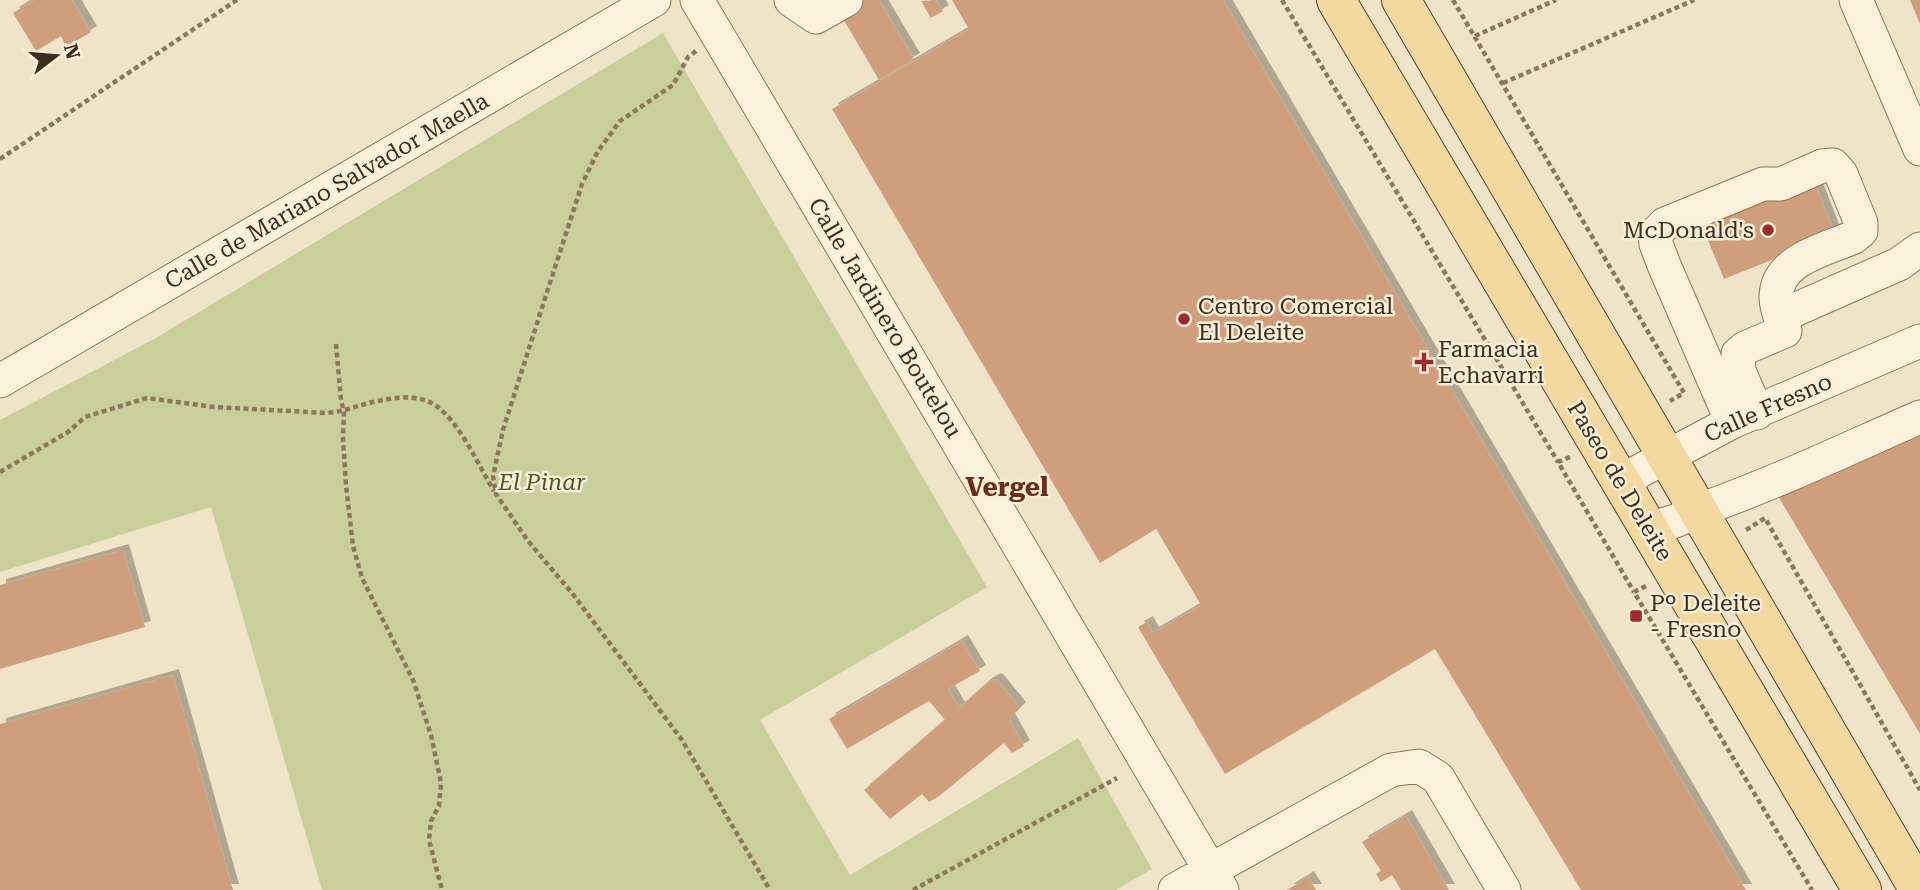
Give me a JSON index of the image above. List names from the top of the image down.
{
  "streets": {
    "main road": ["Paseo de Deleite"],
    "street": ["Calle de Mariano Salvador Maella", "Calle Jardinero Boutelou", "Calle Fresno"]
  },
  "crossings": [
    ["Calle Fresno", "Paseo de Deleite"]
  ],
  "districts": ["Vergel"],
  "parks": ["El Pinar"],
  "places": {
    "other": ["McDonald's", "Centro Comercial El Deleite"],
    "health": ["Farmacia Echavarri"],
    "transit": ["Pº Deleite - Fresno"]
  },
  "north": "right"
}
